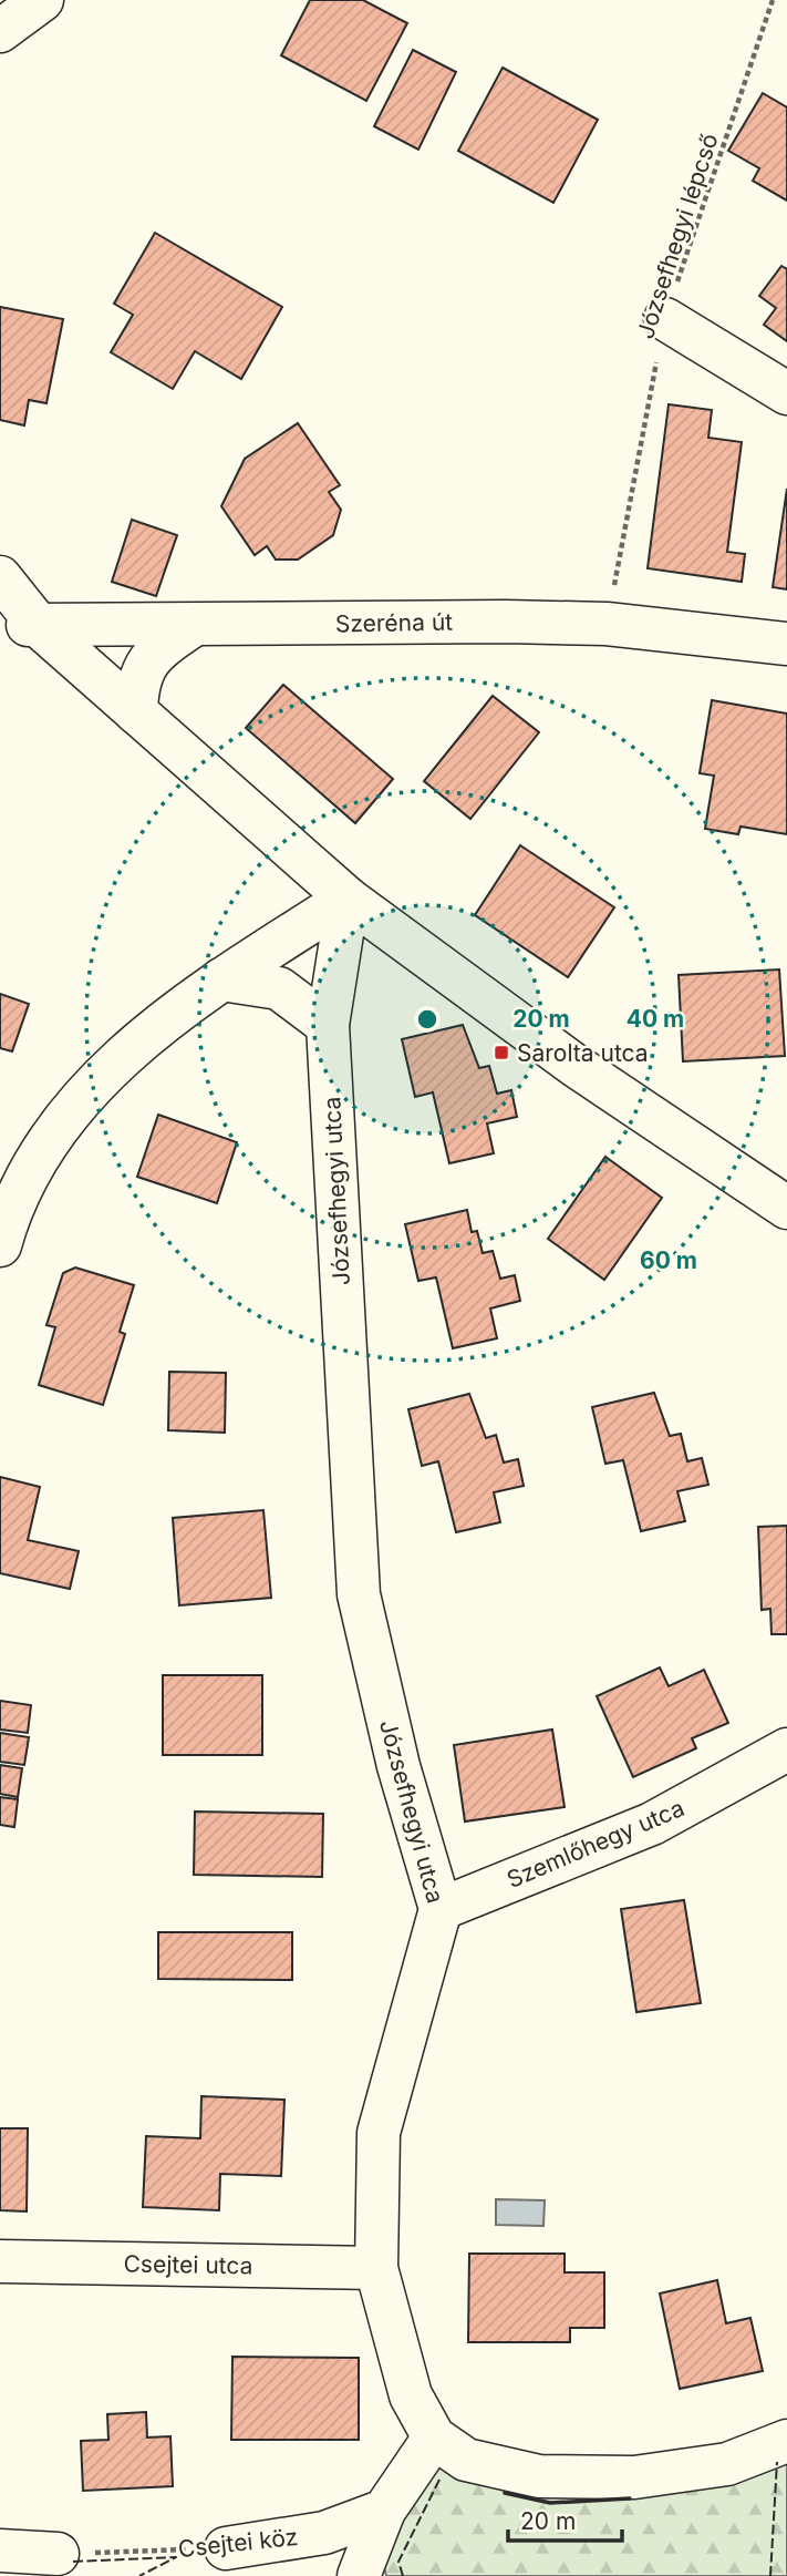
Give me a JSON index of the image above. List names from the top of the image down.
{
  "streets": {
    "street": [
      "Szeréna út",
      "Józsefhegyi utca",
      "Szemlőhegy utca",
      "Csejtei utca",
      "Csejtei köz"
    ],
    "path": ["Józsefhegyi lépcső"]
  },
  "crossings": [
    ["Józsefhegyi lépcső", "Szeréna út"],
    ["Józsefhegyi utca", "Szemlőhegy utca"],
    ["Józsefhegyi utca", "Csejtei utca"]
  ],
  "places": {
    "transit": ["Sarolta utca"]
  },
  "scale_bar": "20 m",
  "rings": ["20 m", "40 m", "60 m"]
}
